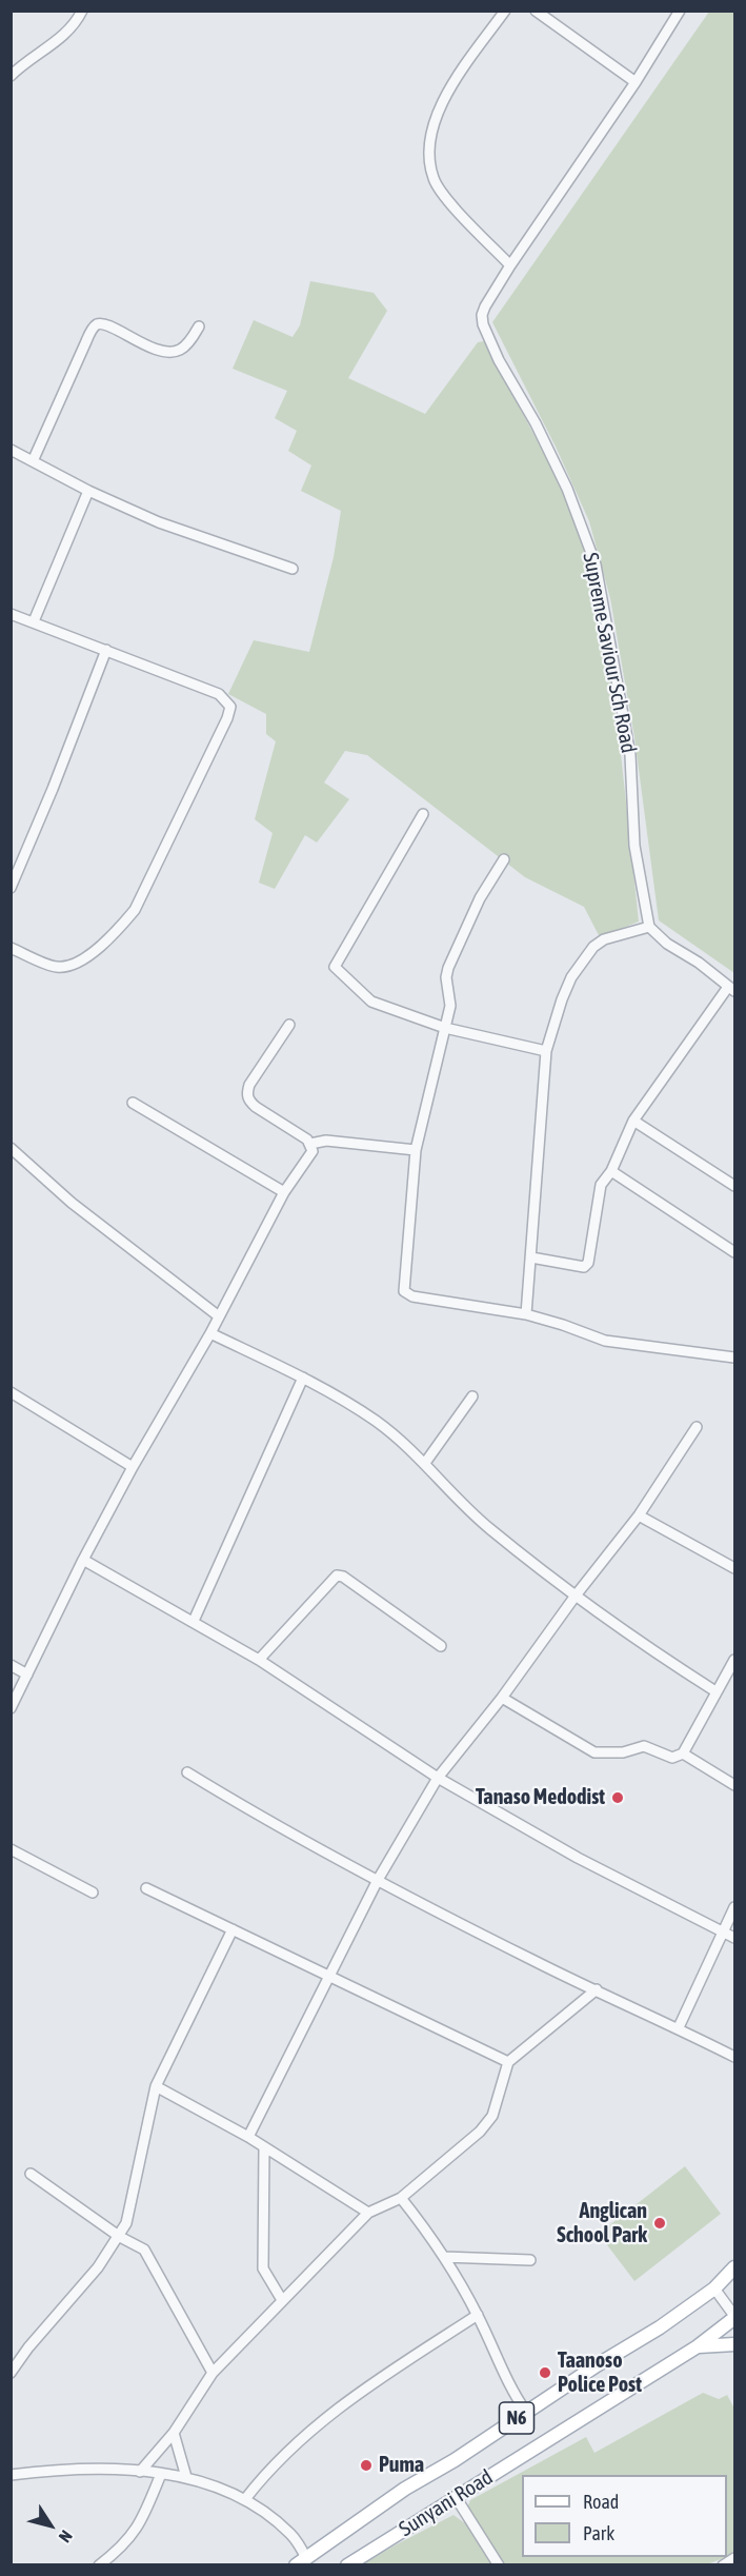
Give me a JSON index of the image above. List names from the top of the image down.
{
  "streets": {
    "main road": ["N6", "Sunyani Road"],
    "street": ["Supreme Saviour Sch Road"]
  },
  "places": [
    "Tanaso Medodist",
    "Anglican School Park",
    "Taanoso Police Post",
    "Puma"
  ],
  "legend": ["Road", "Park"],
  "north": "bottom right"
}
